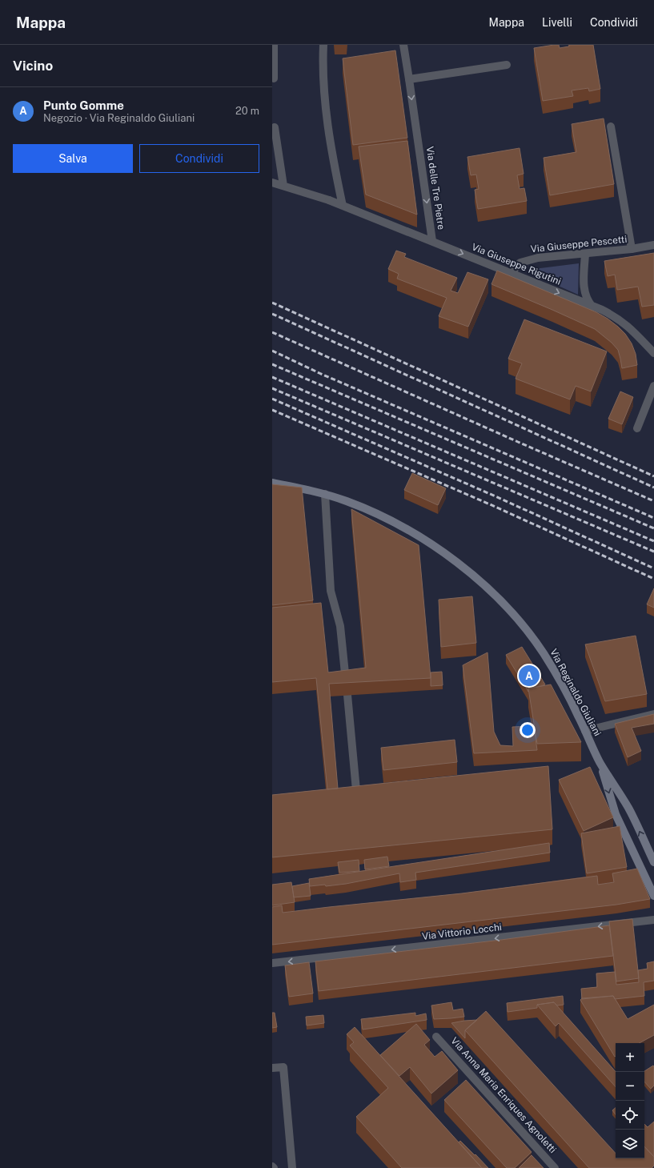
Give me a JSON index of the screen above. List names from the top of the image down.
{
  "streets": {
    "main road": ["Via Reginaldo Giuliani"],
    "street": [
      "Via delle Tre Pietre",
      "Via Giuseppe Pescetti",
      "Via Giuseppe Rigutini",
      "Via Vittorio Locchi",
      "Via Anna Maria Enriques Agnoletti"
    ]
  },
  "crossings": [
    ["Via delle Tre Pietre", "Via Giuseppe Rigutini"],
    ["Via Giuseppe Pescetti", "Via Giuseppe Rigutini"]
  ],
  "one_way": ["Via delle Tre Pietre", "Via Giuseppe Rigutini", "Via Vittorio Locchi"],
  "page": {
    "header": "Mappa",
    "nav": ["Mappa", "Livelli", "Condividi"],
    "heading": "Vicino",
    "list": [
      {
        "mark": "A",
        "name": "Punto Gomme",
        "note": "Negozio · Via Reginaldo Giuliani",
        "value": "20 m"
      }
    ],
    "buttons": ["Salva", "Condividi"],
    "pins": "A",
    "map_buttons": ["+", "−"]
  }
}
